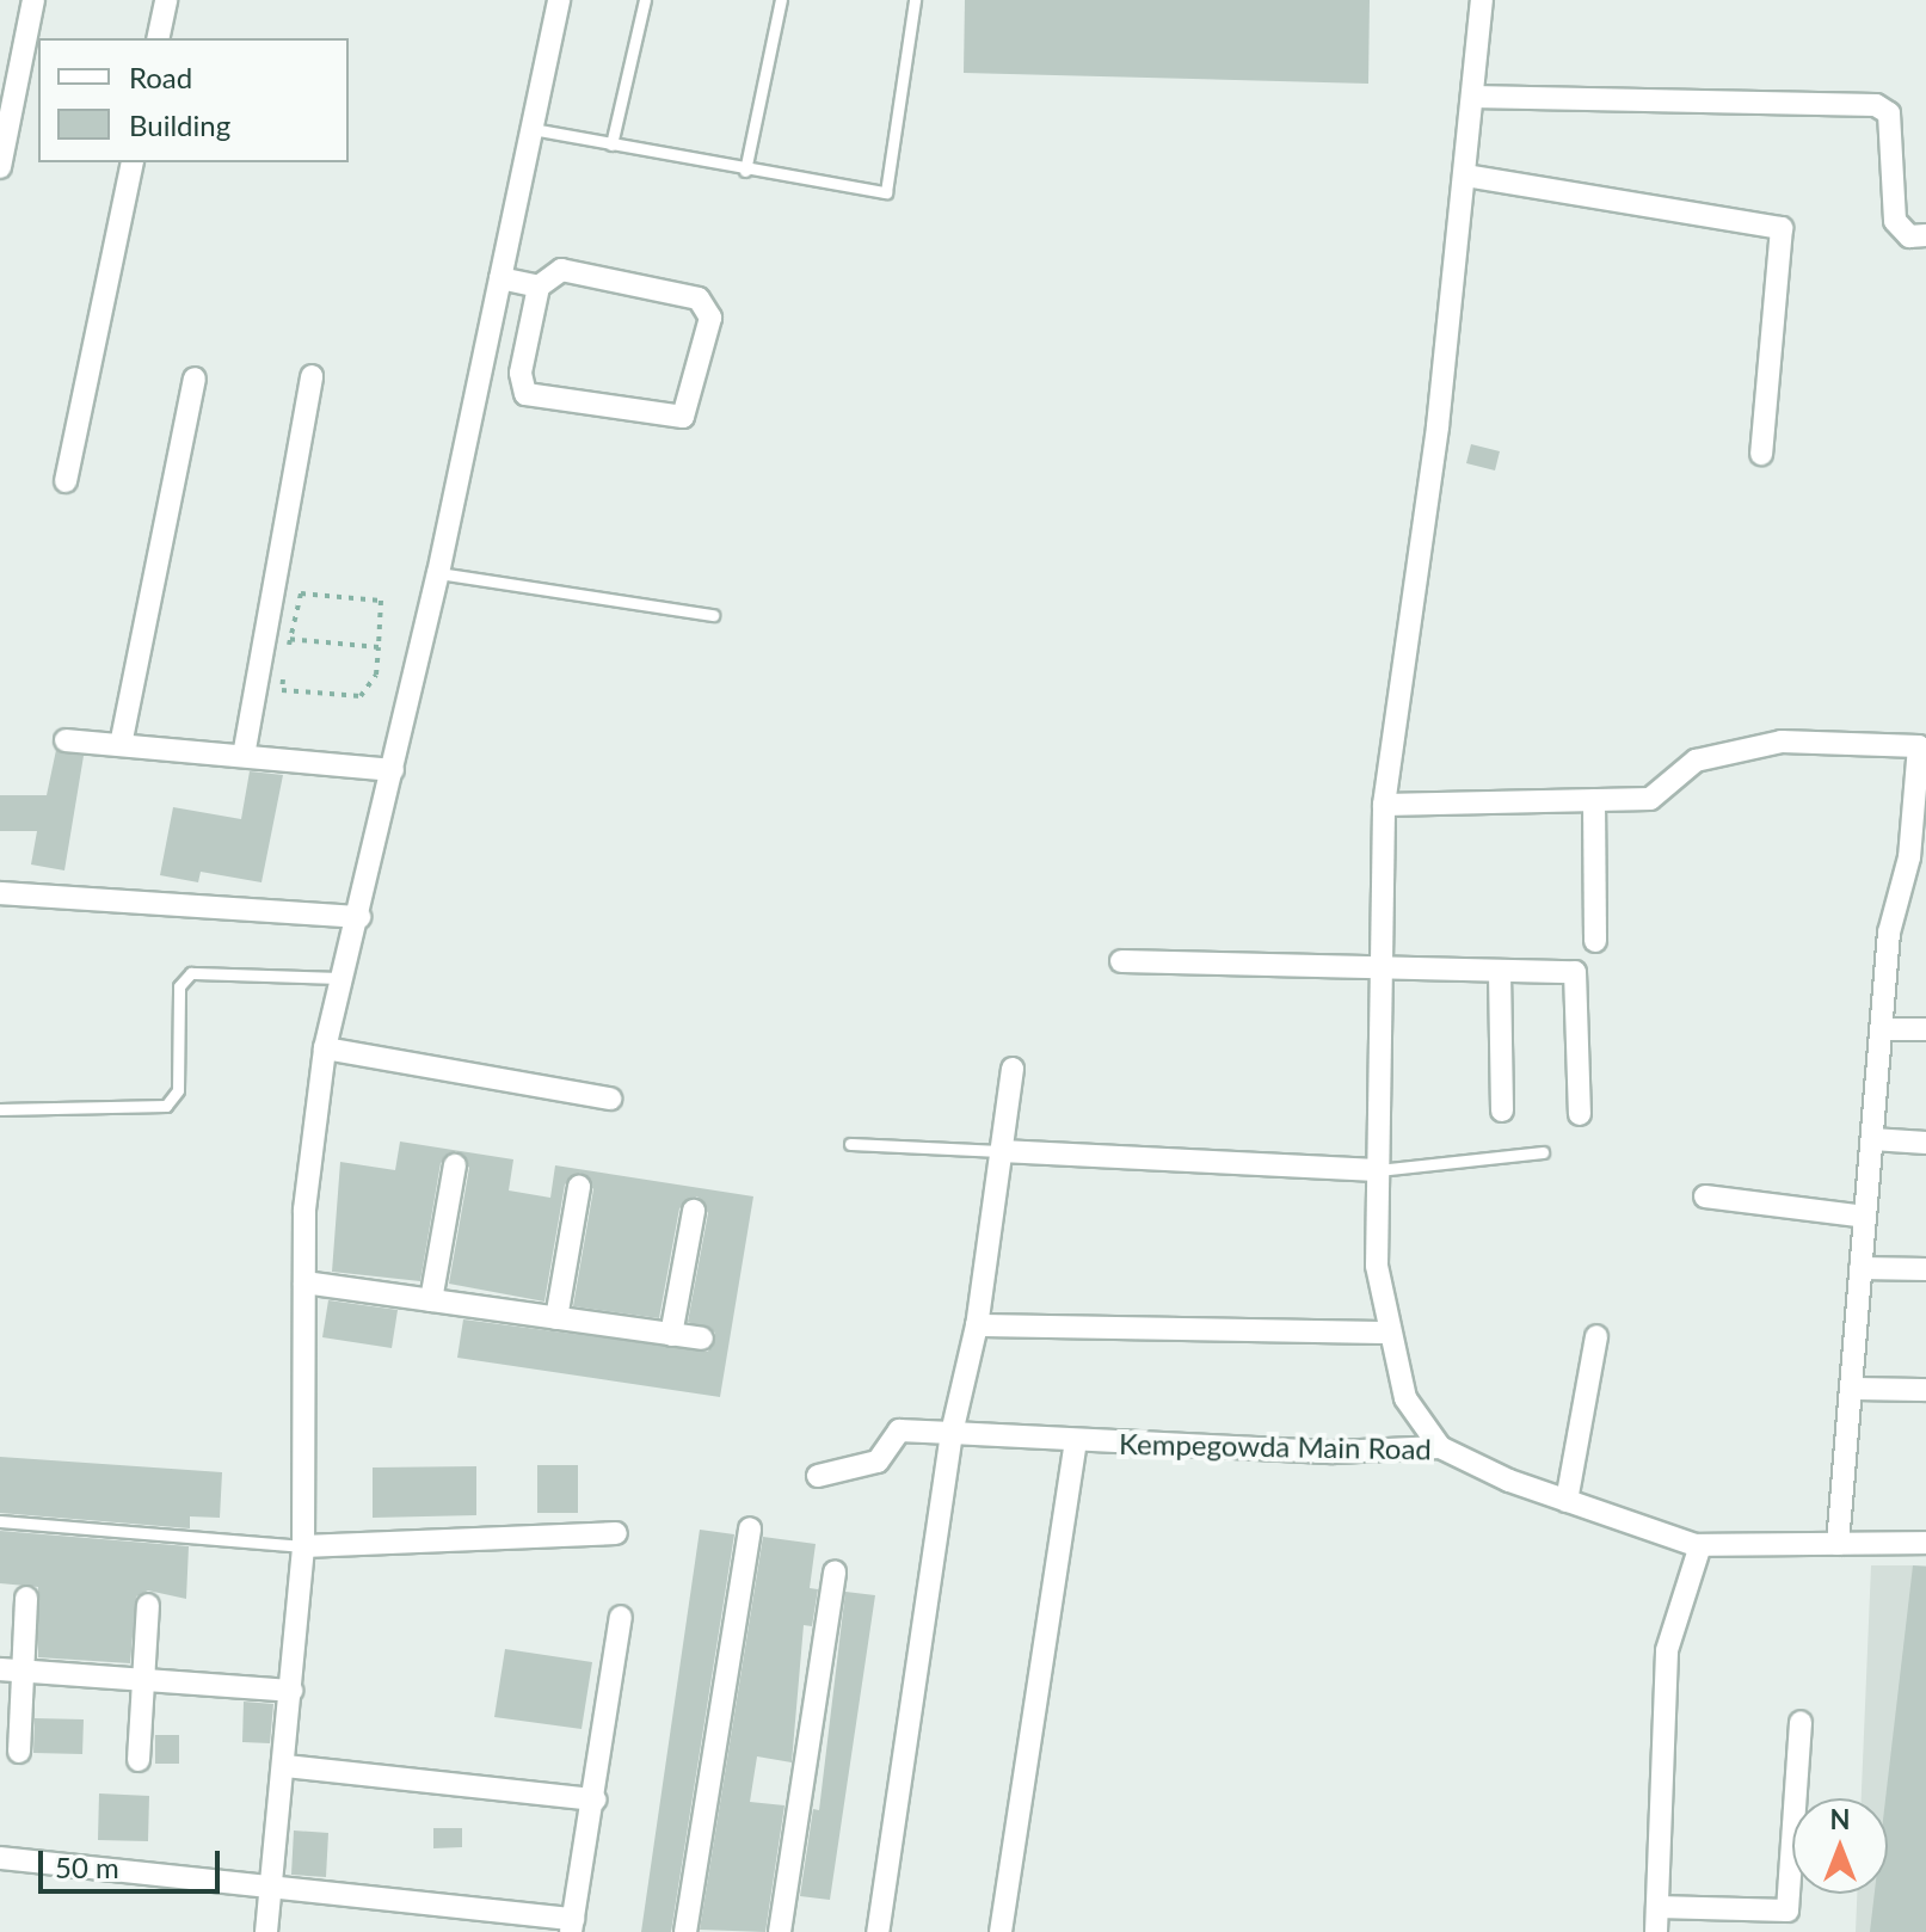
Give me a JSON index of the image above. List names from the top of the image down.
{
  "streets": {
    "street": ["Kempegowda Main Road"]
  },
  "legend": ["Road", "Building"],
  "scale_bar": "50 m",
  "north": "top"
}
